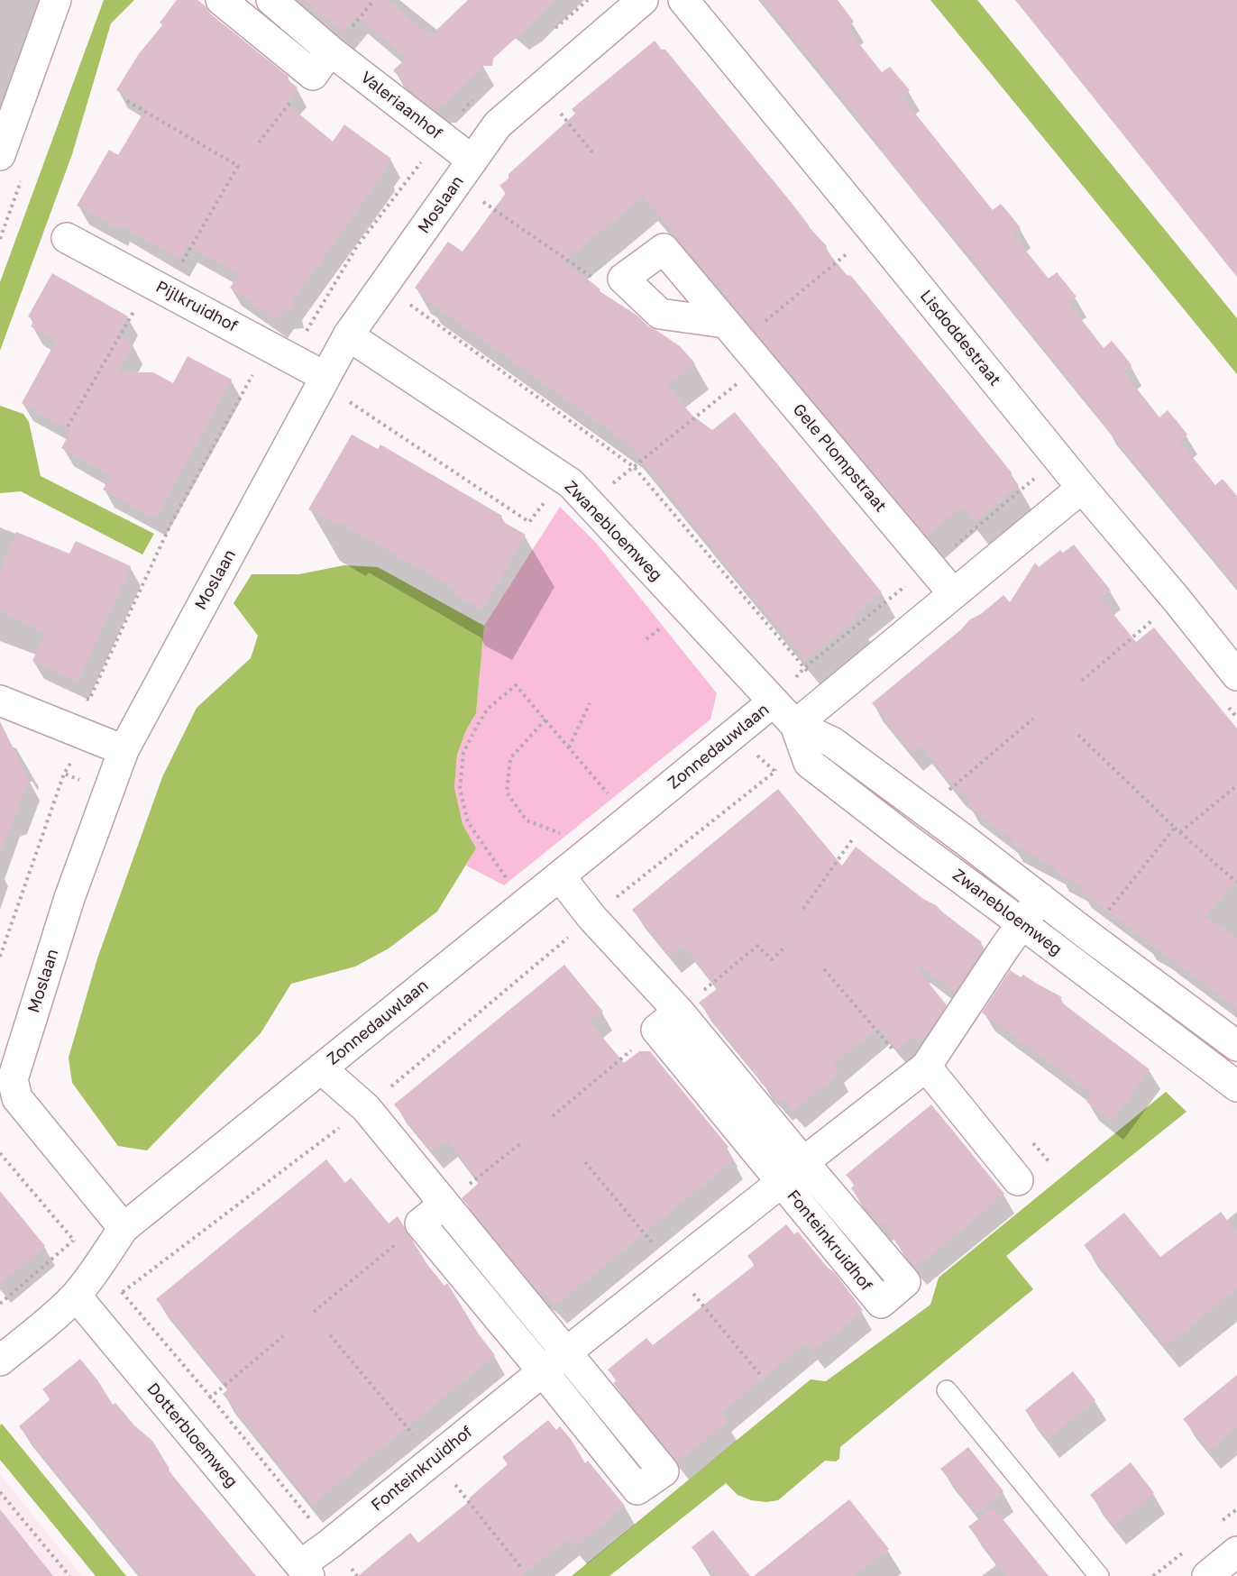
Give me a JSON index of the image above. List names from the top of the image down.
{
  "streets": {
    "street": [
      "Valeriaanhof",
      "Moslaan",
      "Pijlkruidhof",
      "Lisdoddestraat",
      "Gele Plompstraat",
      "Zwanebloemweg",
      "Zonnedauwlaan",
      "Fonteinkruidhof",
      "Dotterbloemweg"
    ]
  },
  "crossings": [
    ["Valeriaanhof", "Moslaan"],
    ["Moslaan", "Pijlkruidhof"],
    ["Moslaan", "Zwanebloemweg"],
    ["Moslaan", "Zonnedauwlaan"],
    ["Lisdoddestraat", "Zonnedauwlaan"],
    ["Gele Plompstraat", "Zonnedauwlaan"],
    ["Zwanebloemweg", "Zonnedauwlaan"],
    ["Zwanebloemweg", "Fonteinkruidhof"],
    ["Zonnedauwlaan", "Fonteinkruidhof"],
    ["Zonnedauwlaan", "Dotterbloemweg"],
    ["Fonteinkruidhof", "Dotterbloemweg"]
  ]
}
